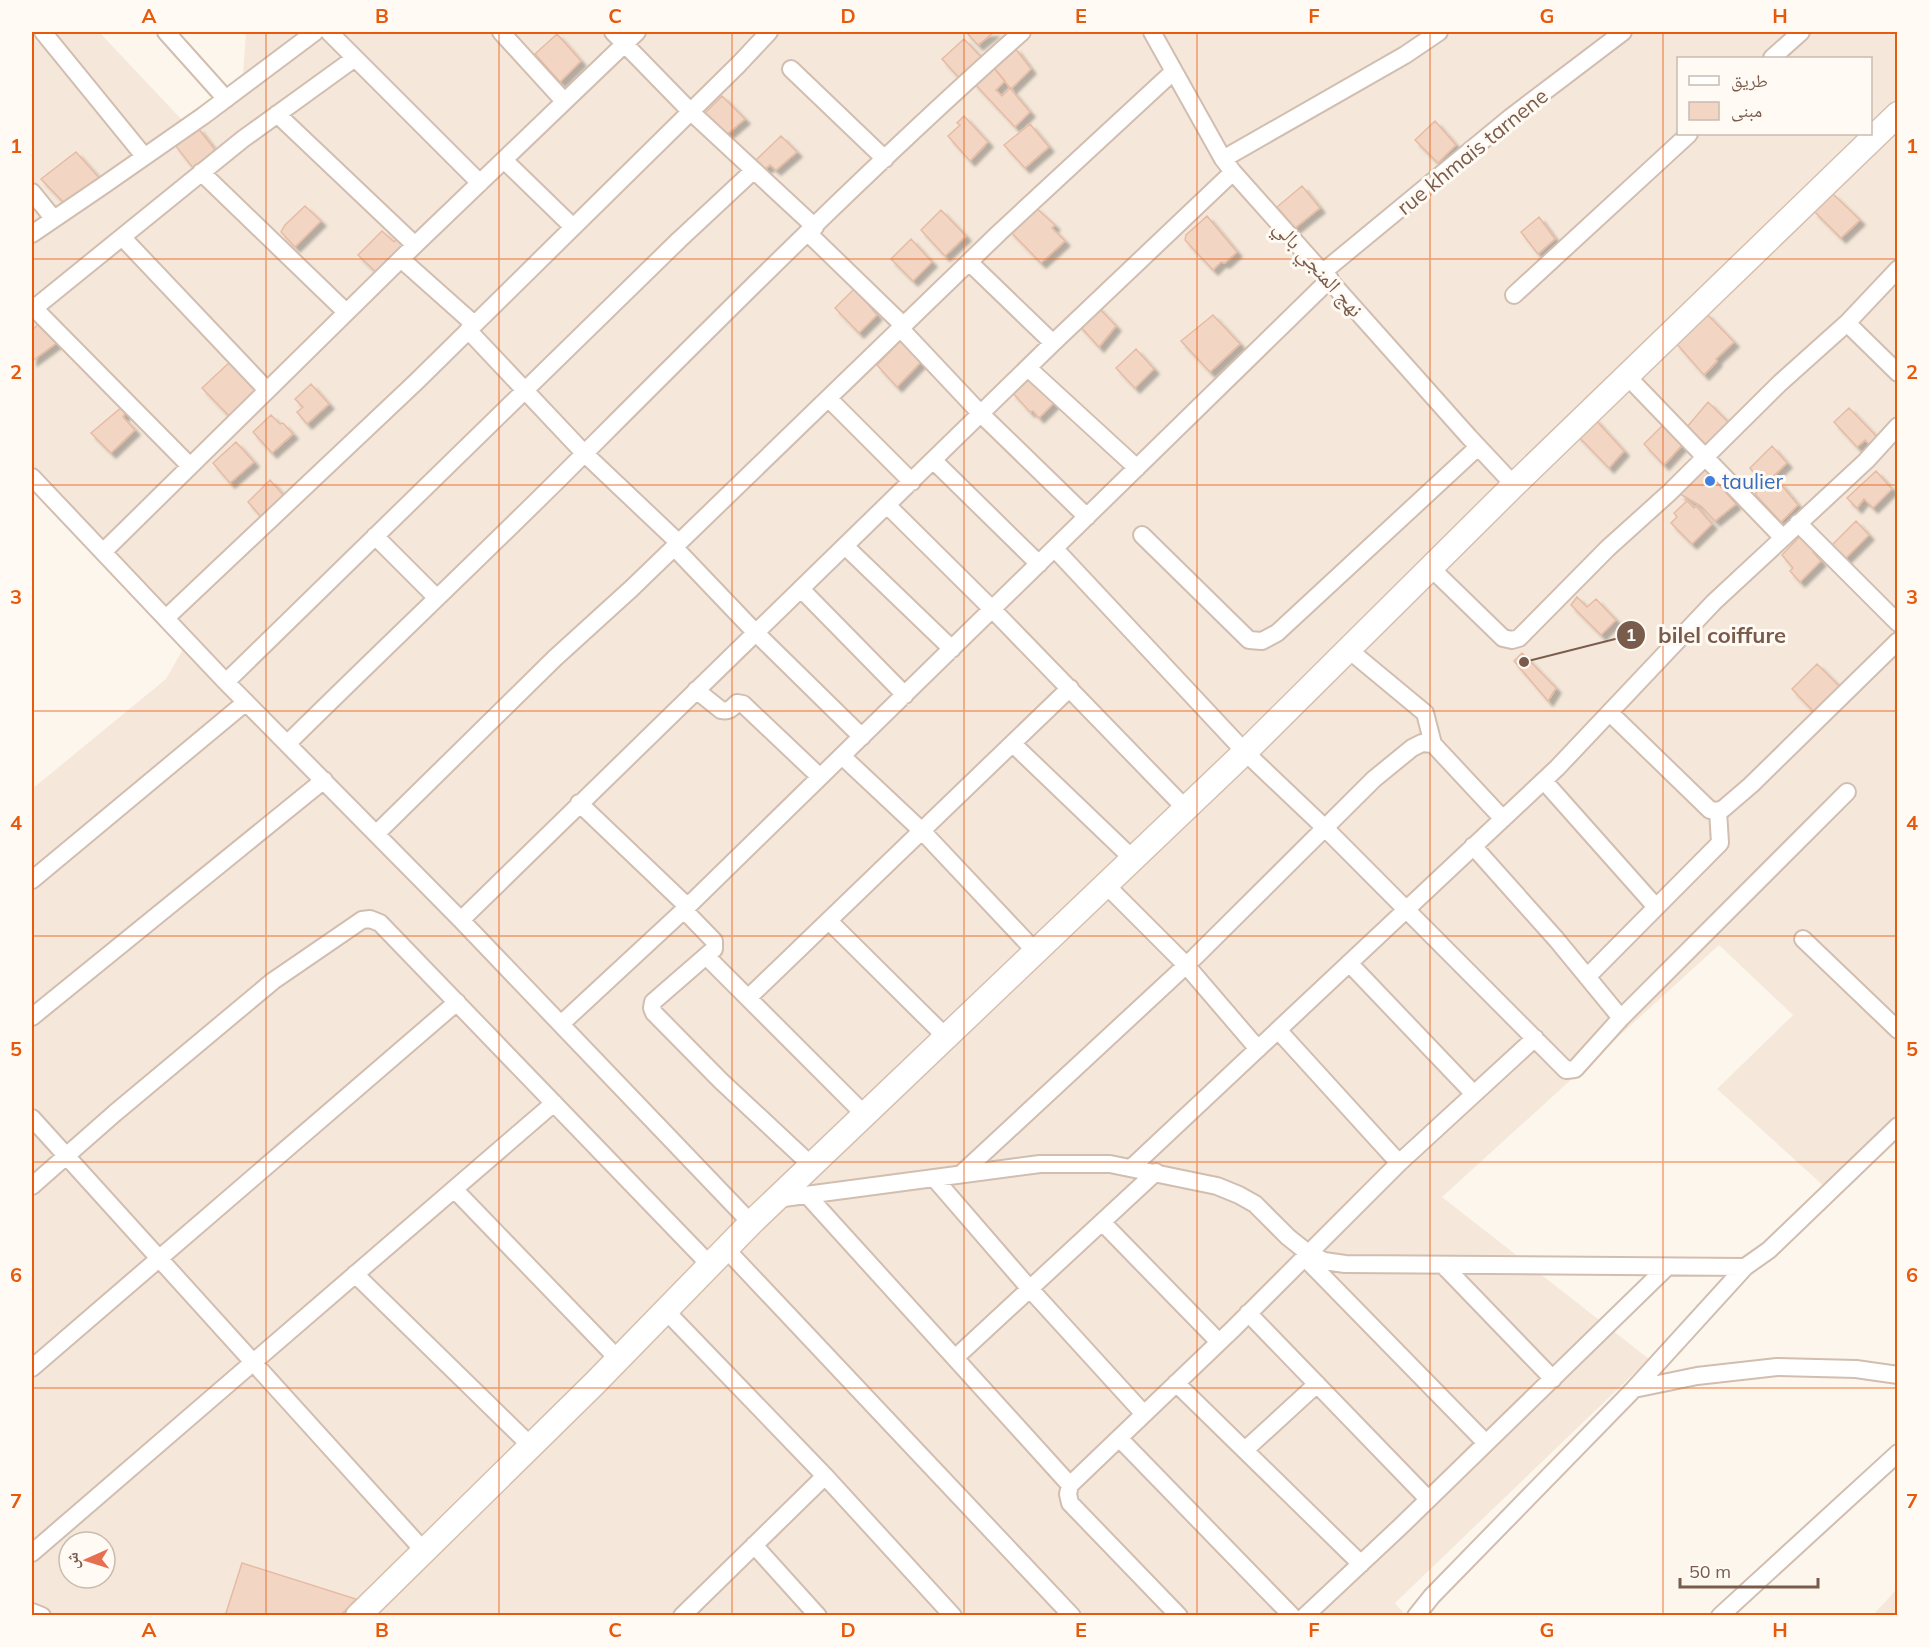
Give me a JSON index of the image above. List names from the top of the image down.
{
  "streets": {
    "street": ["rue khmais tarnene", "نهج المنجي بالي"]
  },
  "crossings": [
    ["rue khmais tarnene", "نهج المنجي بالي"]
  ],
  "places": ["taulier", "bilel coiffure"],
  "legend": ["طريق", "مبنى"],
  "scale_bar": "50 m",
  "north": "left",
  "grid": {
    "columns": [
      "A",
      "B",
      "C",
      "D",
      "E",
      "F",
      "G",
      "H"
    ],
    "rows": [
      "1",
      "2",
      "3",
      "4",
      "5",
      "6",
      "7"
    ]
  }
}
